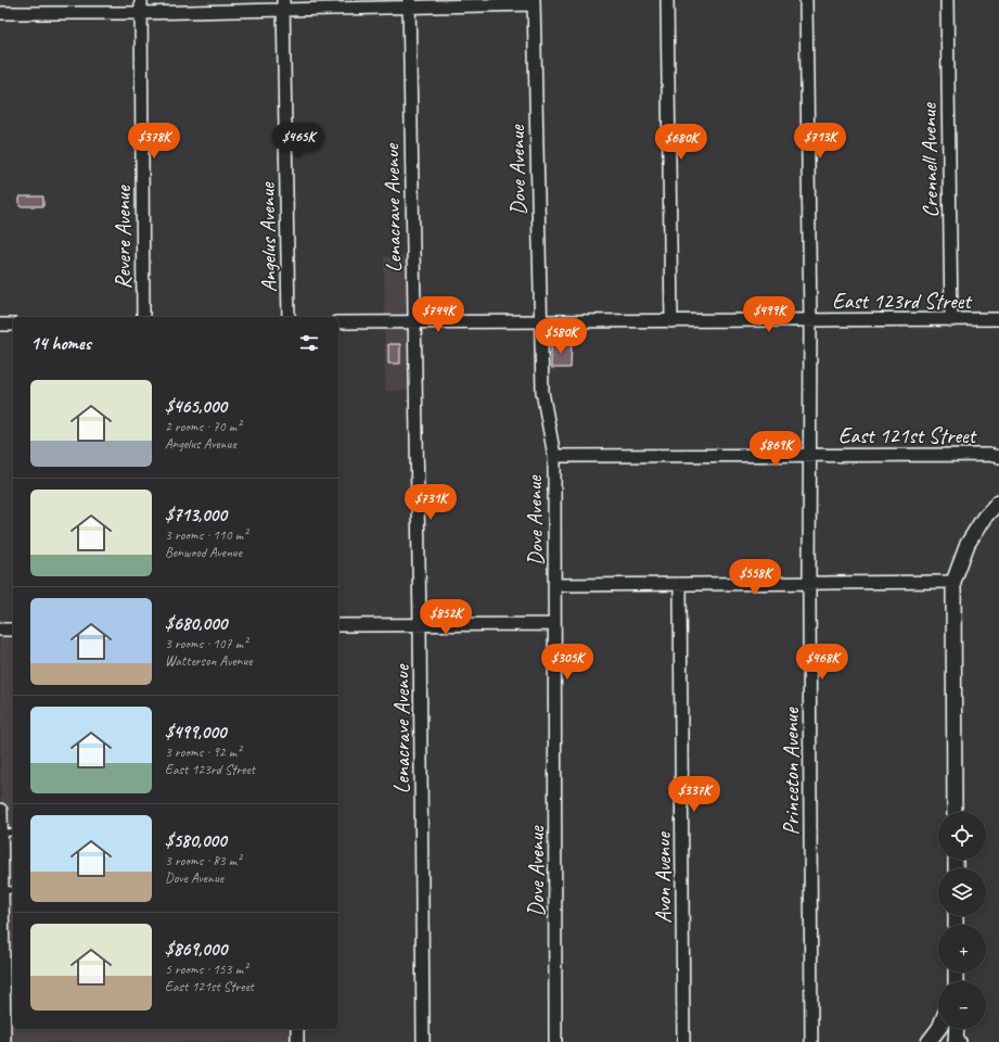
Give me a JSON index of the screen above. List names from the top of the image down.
{
  "streets": {
    "street": [
      "Crennell Avenue",
      "Dove Avenue",
      "Lenacrave Avenue",
      "Revere Avenue",
      "Angelus Avenue",
      "East 123rd Street",
      "East 121st Street",
      "Princeton Avenue",
      "Avon Avenue"
    ]
  },
  "crossings": [
    ["Crennell Avenue", "East 123rd Street"],
    ["Dove Avenue", "East 123rd Street"],
    ["Dove Avenue", "East 121st Street"],
    ["Lenacrave Avenue", "East 123rd Street"],
    ["East 123rd Street", "Princeton Avenue"],
    ["East 121st Street", "Princeton Avenue"]
  ],
  "page": {
    "price": [
      "$378K",
      "$465K",
      "$713K",
      "$680K",
      "$744K",
      "$499K",
      "$580K",
      "$869K",
      "$731K",
      "$558K",
      "$852K",
      "$305K",
      "$468K",
      "$337K"
    ],
    "heading": "14 homes",
    "list": [
      {
        "name": "$465,000",
        "note": "2 rooms · 70 m² · Angelus Avenue"
      },
      {
        "name": "$713,000",
        "note": "3 rooms · 110 m² · Benwood Avenue"
      },
      {
        "name": "$680,000",
        "note": "3 rooms · 107 m² · Watterson Avenue"
      },
      {
        "name": "$499,000",
        "note": "3 rooms · 92 m² · East 123rd Street"
      },
      {
        "name": "$580,000",
        "note": "3 rooms · 83 m² · Dove Avenue"
      },
      {
        "name": "$869,000",
        "note": "5 rooms · 153 m² · East 121st Street"
      }
    ],
    "map_buttons": ["+", "−"]
  }
}
